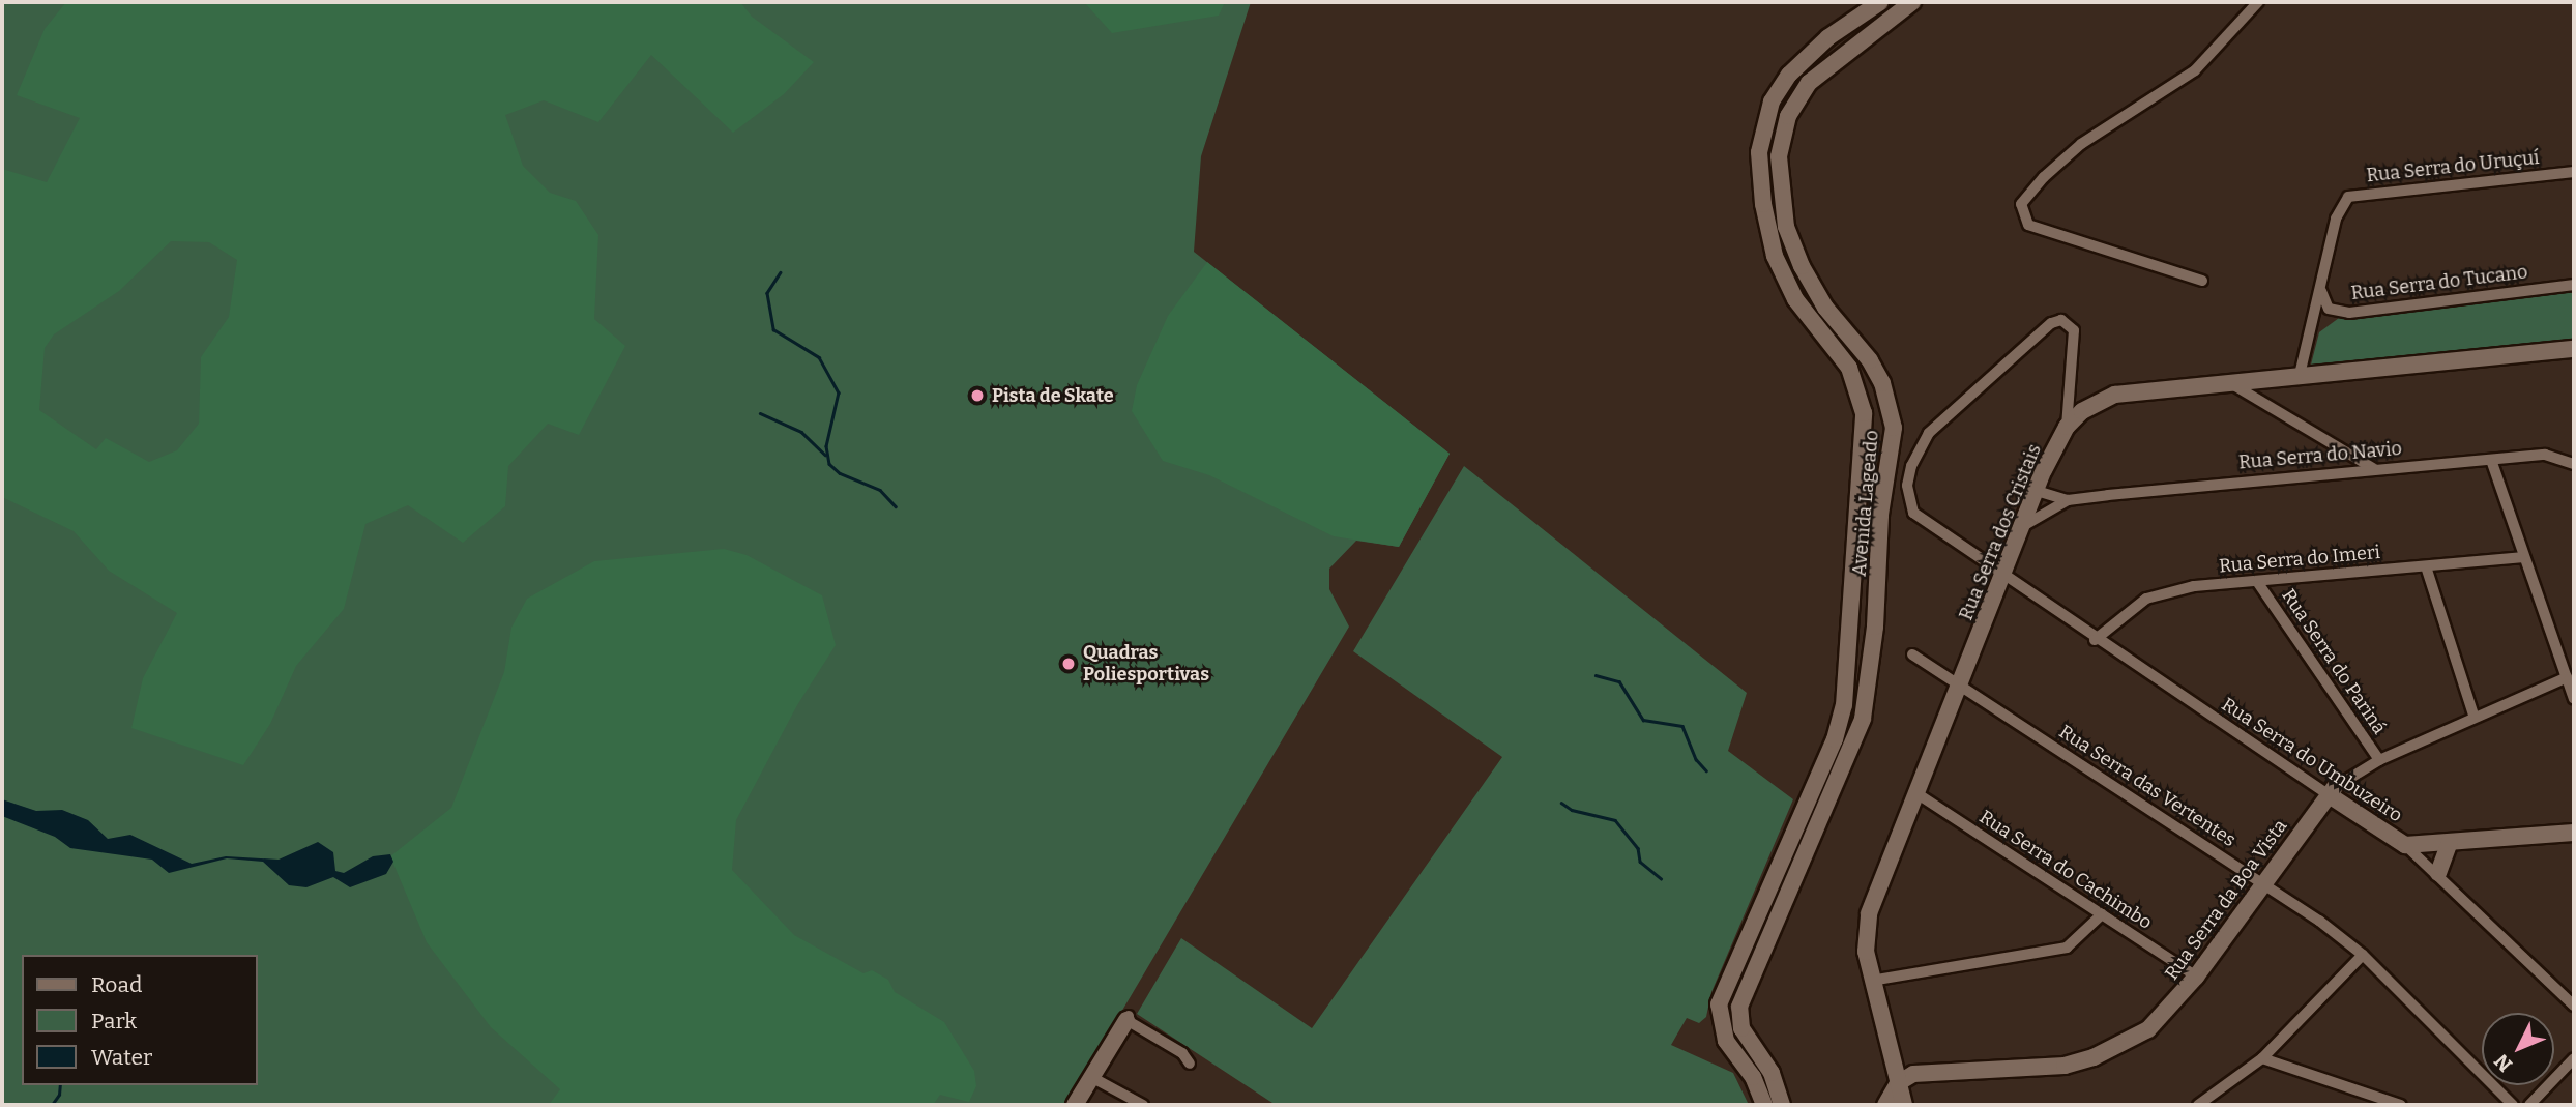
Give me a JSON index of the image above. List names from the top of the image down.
{
  "streets": {
    "main road": [
      "Avenida Lageado",
      "Rua Serra dos Cristais",
      "Rua Serra do Umbuzeiro",
      "Rua Serra da Boa Vista"
    ],
    "street": [
      "Rua Serra do Uruçuí",
      "Rua Serra do Tucano",
      "Rua Serra do Navio",
      "Rua Serra do Imeri",
      "Rua Serra do Pariná",
      "Rua Serra das Vertentes",
      "Rua Serra do Cachimbo"
    ]
  },
  "crossings": [
    ["Rua Serra do Uruçuí", "Rua Serra do Tucano"],
    ["Rua Serra do Uruçuí", "Rua Serra dos Cristais"],
    ["Rua Serra do Navio", "Rua Serra dos Cristais"],
    ["Rua Serra dos Cristais", "Rua Serra do Umbuzeiro"],
    ["Rua Serra dos Cristais", "Rua Serra das Vertentes"],
    ["Rua Serra dos Cristais", "Rua Serra do Cachimbo"],
    ["Rua Serra dos Cristais", "Rua Serra da Boa Vista"],
    ["Rua Serra do Imeri", "Rua Serra do Pariná"],
    ["Rua Serra do Imeri", "Rua Serra do Umbuzeiro"],
    ["Rua Serra do Pariná", "Rua Serra da Boa Vista"],
    ["Rua Serra do Umbuzeiro", "Rua Serra da Boa Vista"],
    ["Rua Serra das Vertentes", "Rua Serra da Boa Vista"],
    ["Rua Serra do Cachimbo", "Rua Serra da Boa Vista"]
  ],
  "places": ["Pista de Skate", "Quadras Poliesportivas"],
  "legend": ["Road", "Park", "Water"],
  "north": "bottom left"
}
